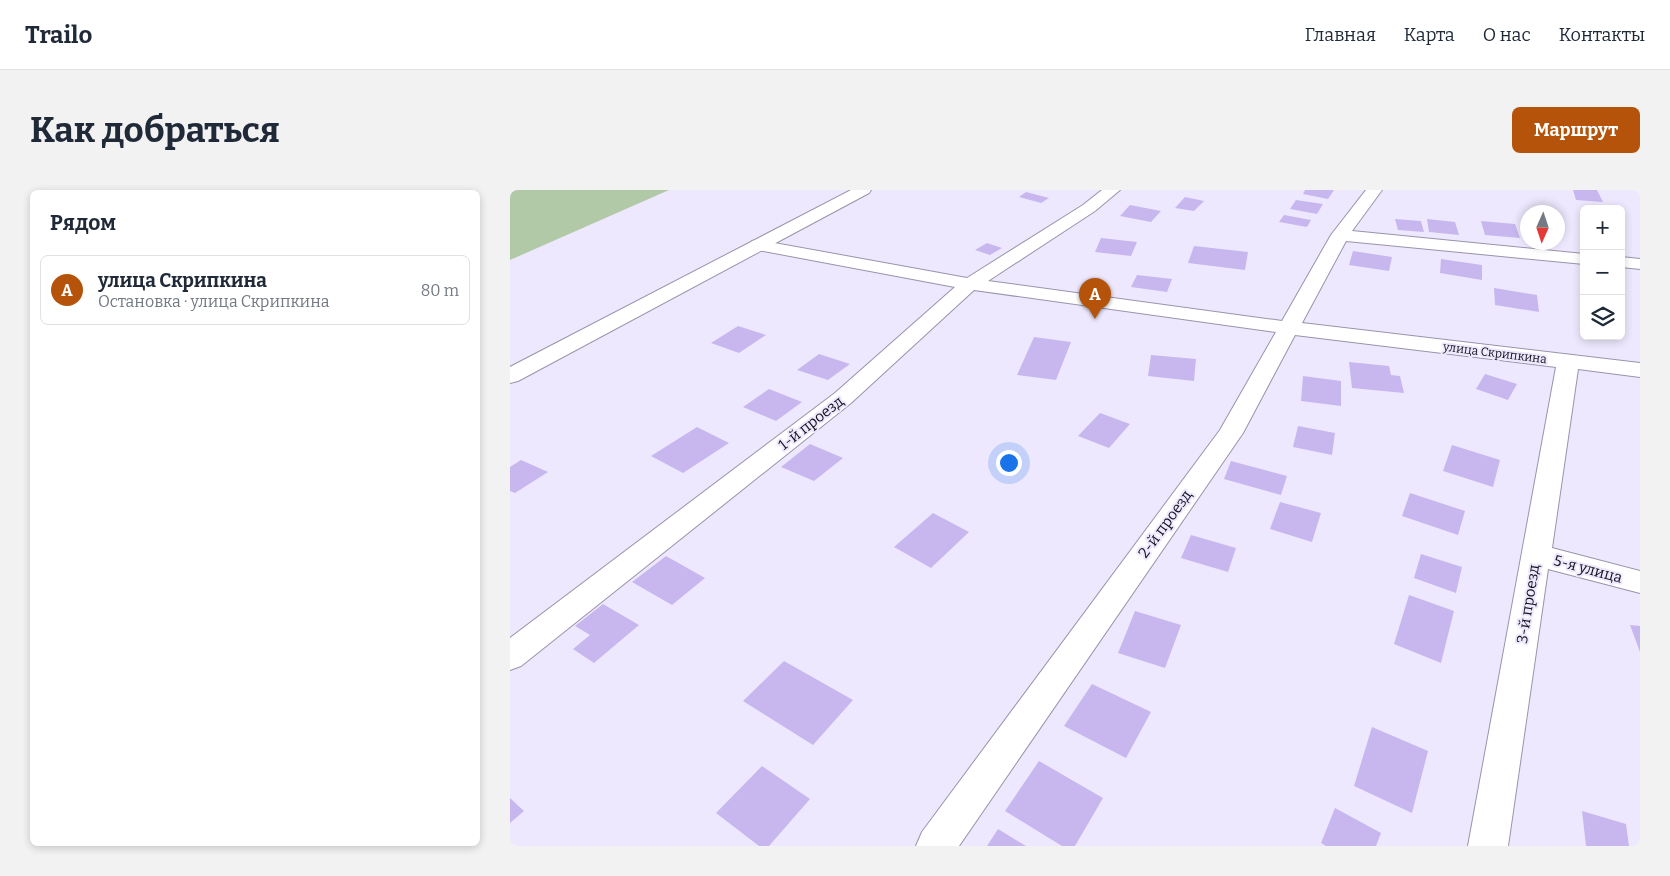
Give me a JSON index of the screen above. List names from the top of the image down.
{
  "streets": {
    "street": [
      "улица Скрипкина",
      "1-й проезд",
      "2-й проезд",
      "5-я улица",
      "3-й проезд"
    ]
  },
  "crossings": [
    ["улица Скрипкина", "1-й проезд"],
    ["улица Скрипкина", "2-й проезд"],
    ["улица Скрипкина", "3-й проезд"],
    ["5-я улица", "3-й проезд"]
  ],
  "north": "bottom",
  "page": {
    "header": "Trailo",
    "nav": [
      "Главная",
      "Карта",
      "О нас",
      "Контакты"
    ],
    "buttons": "Маршрут",
    "title": "Как добраться",
    "heading": "Рядом",
    "map_buttons": ["+", "−"],
    "list": [
      {
        "mark": "A",
        "name": "улица Скрипкина",
        "note": "Остановка · улица Скрипкина",
        "value": "80 m"
      }
    ],
    "pins": "A"
  }
}
